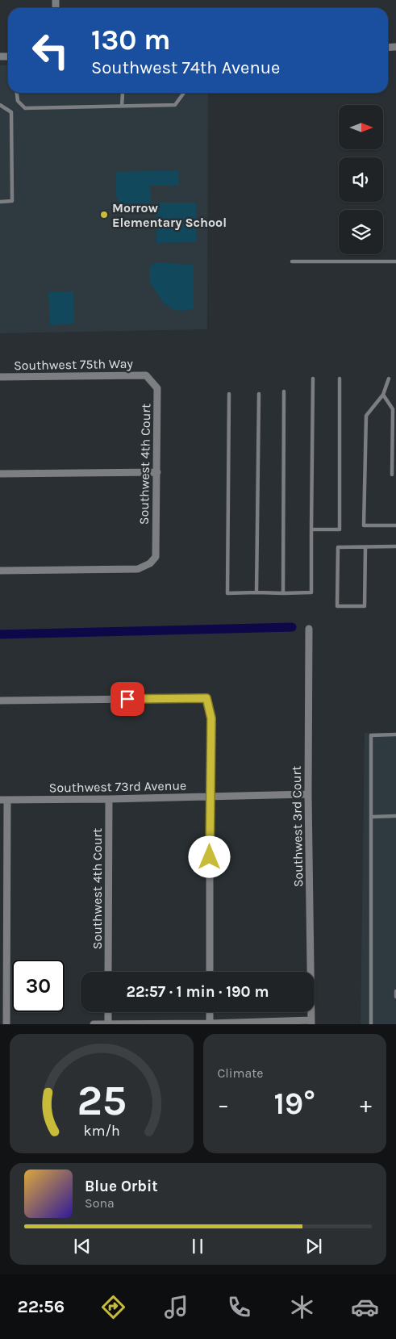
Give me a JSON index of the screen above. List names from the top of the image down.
{
  "streets": {
    "street": [
      "Southwest 75th Way",
      "Southwest 4th Court",
      "Southwest 73rd Avenue",
      "Southwest 3rd Court"
    ]
  },
  "crossings": [
    ["Southwest 75th Way", "Southwest 4th Court"],
    ["Southwest 4th Court", "Southwest 73rd Avenue"],
    ["Southwest 73rd Avenue", "Southwest 3rd Court"]
  ],
  "places": ["Morrow Elementary School"],
  "north": "right",
  "page": {
    "turn": ["130 m", "Southwest 74th Avenue"],
    "limit": "30",
    "trip": "22:57 · 1 min · 190 m",
    "tile": "Climate",
    "heat": ["−", "19°", "+"],
    "song": ["Blue Orbit", "Sona"],
    "tabs": "22:56",
    "gauge": ["25", "km/h"]
  }
}
